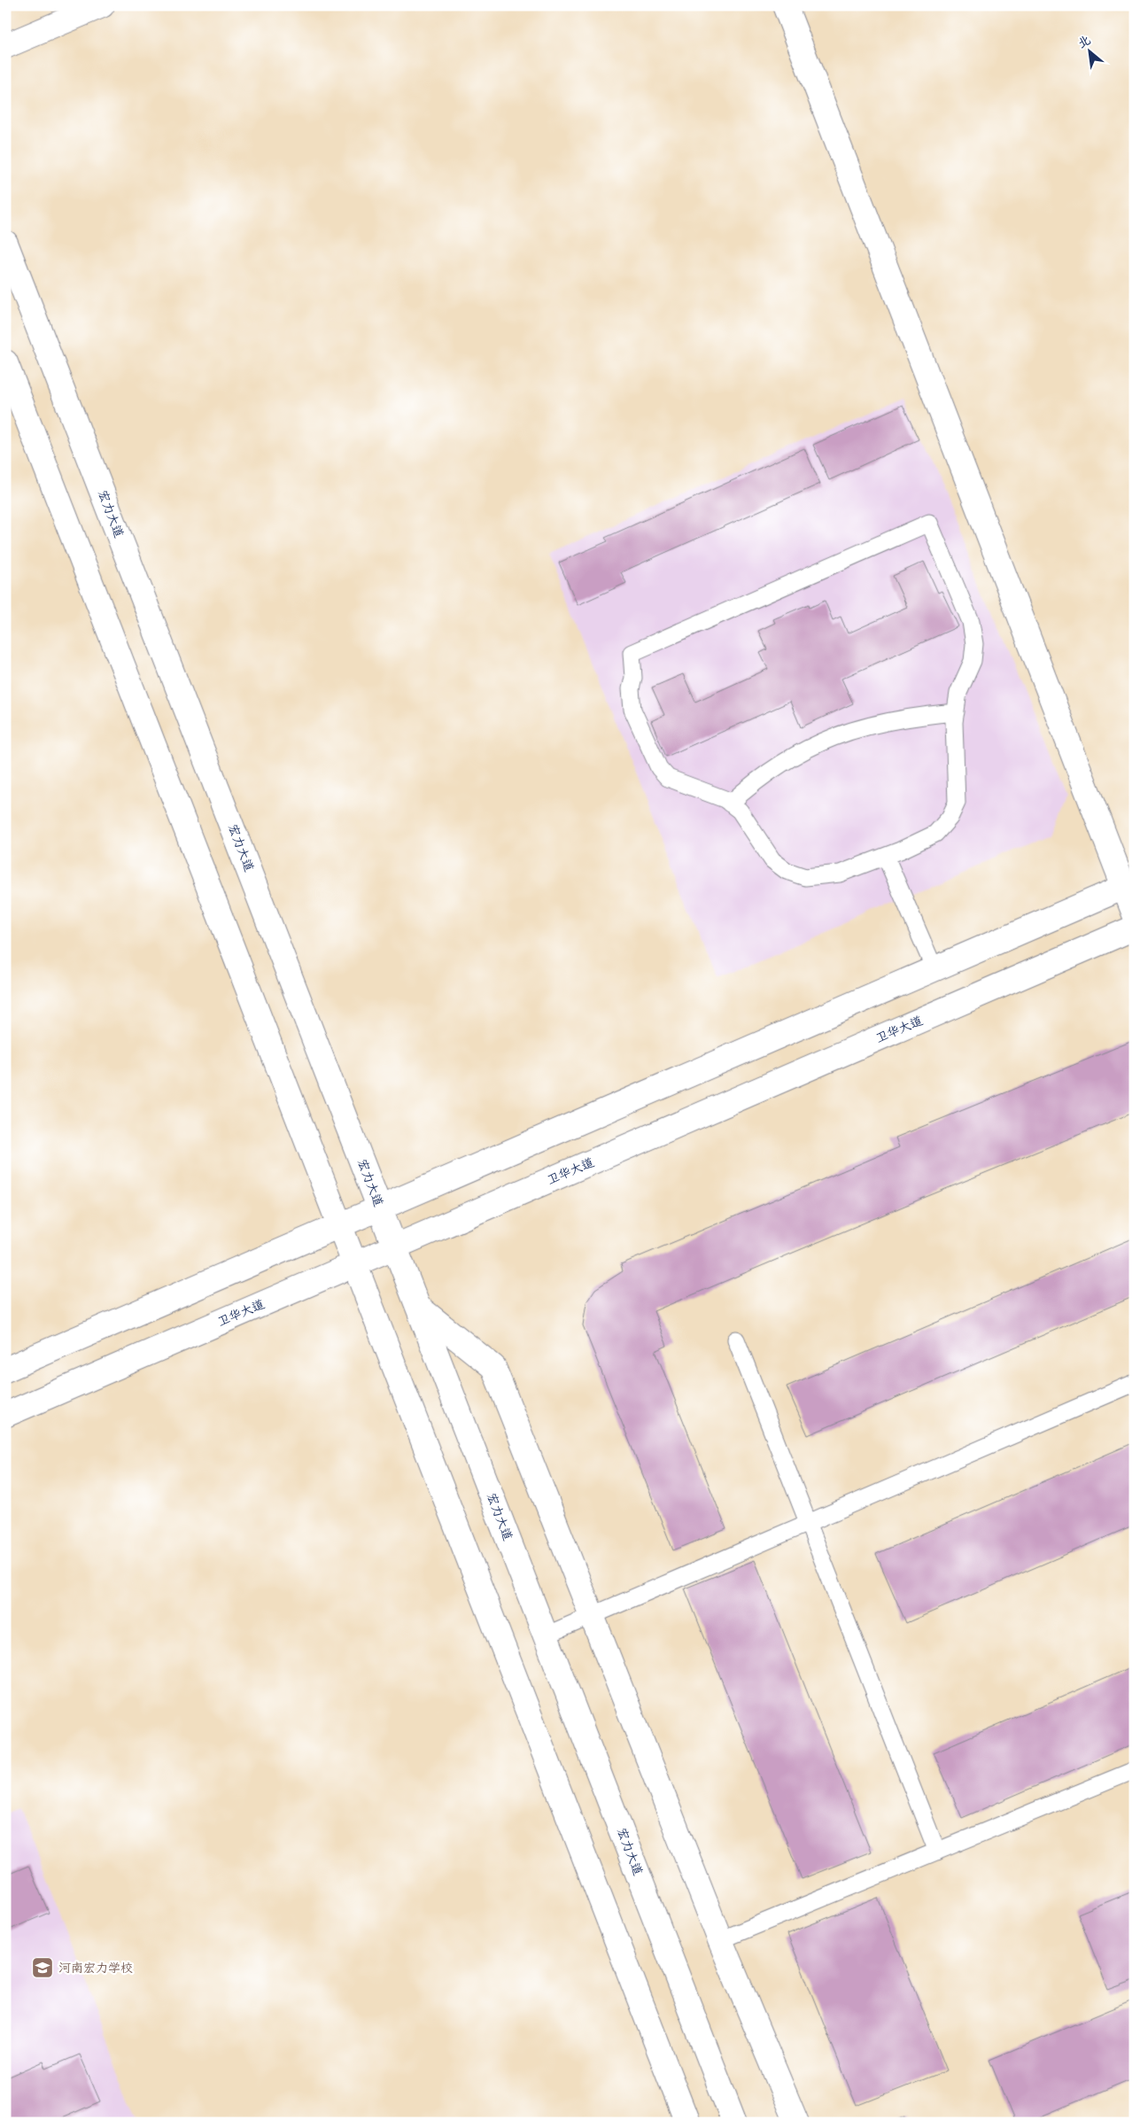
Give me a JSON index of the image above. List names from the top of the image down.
{
  "streets": {
    "main road": ["宏力大道", "卫华大道"]
  },
  "crossings": [
    ["宏力大道", "卫华大道"]
  ],
  "places": {
    "school or university": ["河南宏力学校"]
  },
  "north": "top left"
}
